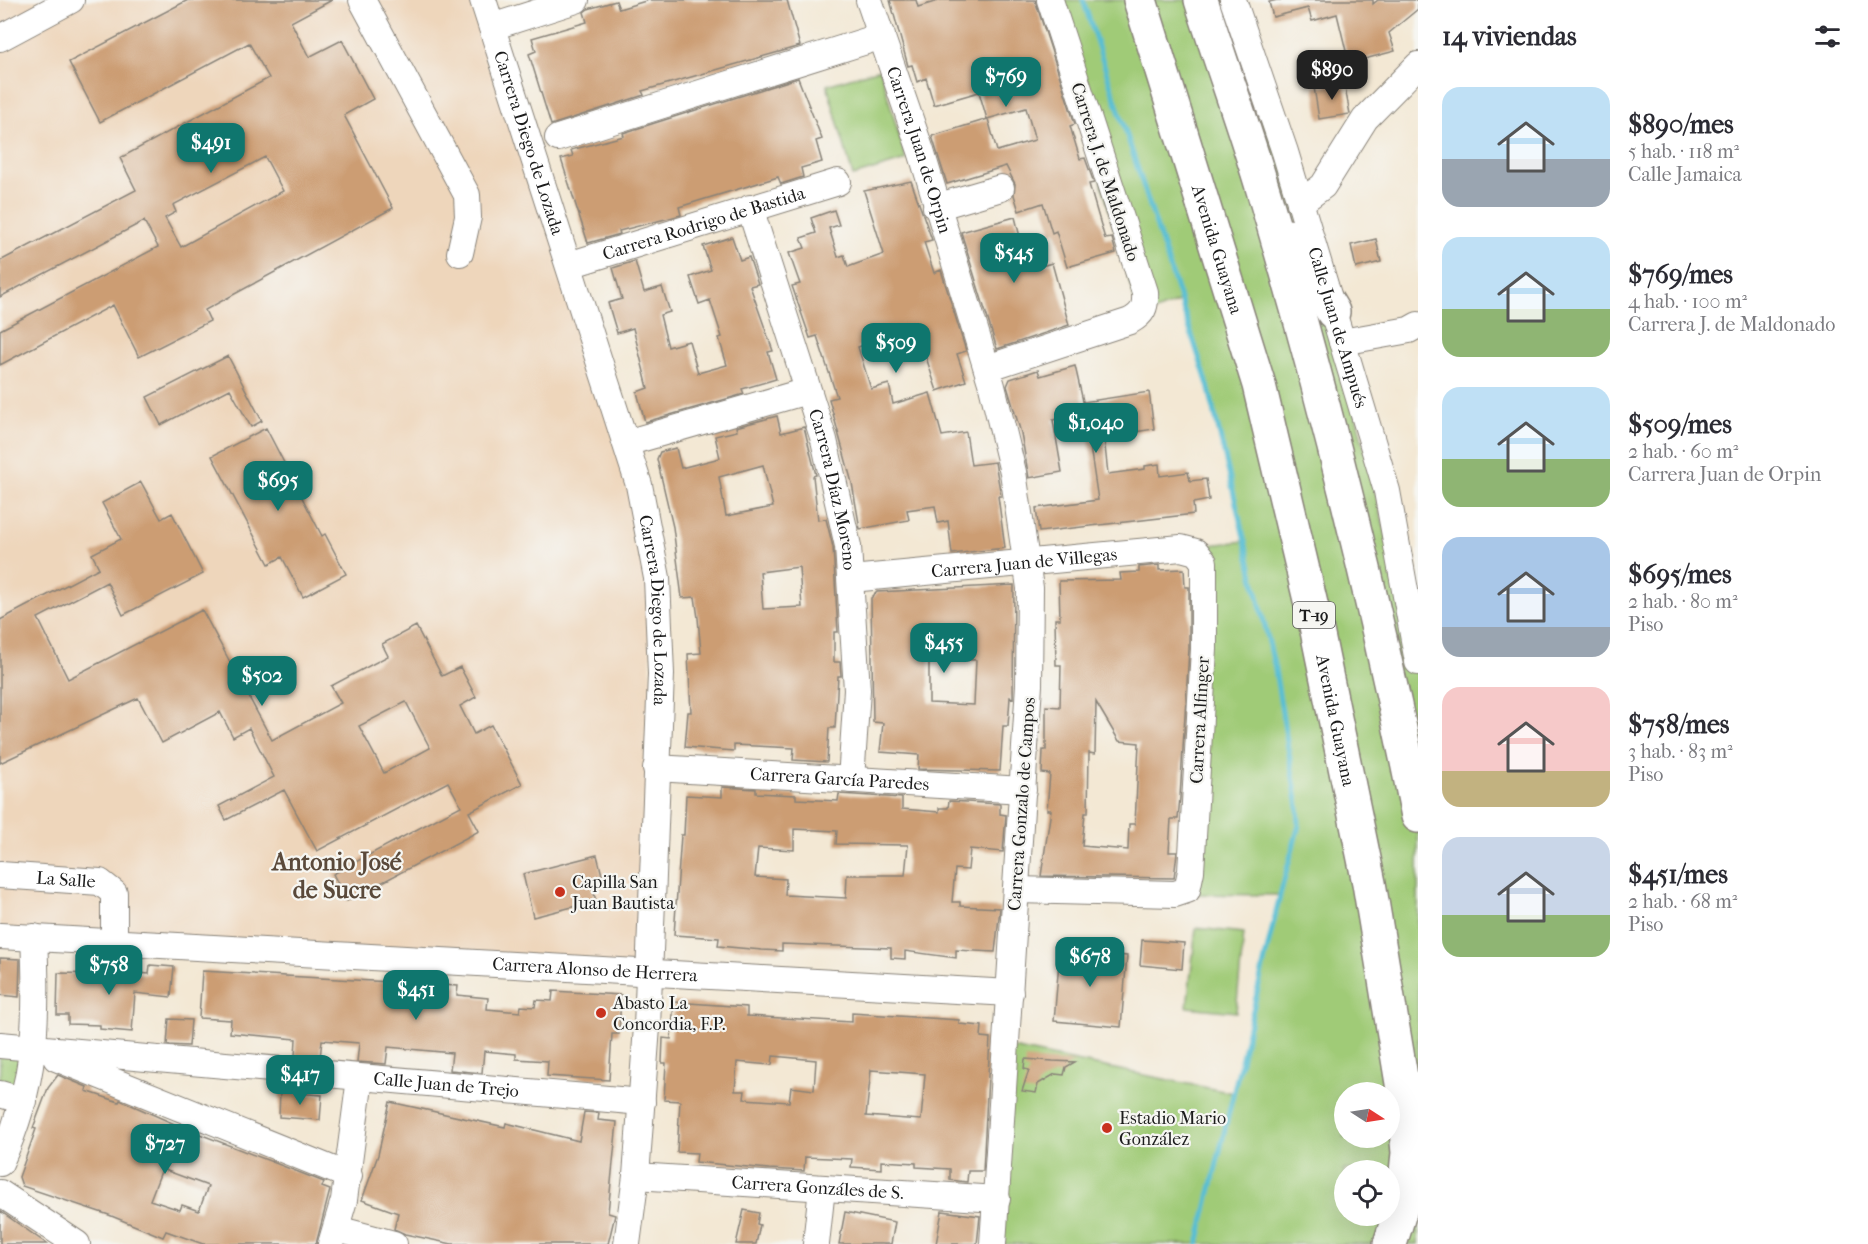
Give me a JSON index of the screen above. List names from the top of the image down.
{
  "streets": {
    "highway": ["Avenida Guayana", "T-19"],
    "street": [
      "Carrera Diego de Lozada",
      "Carrera Juan de Orpin",
      "Carrera J. de Maldonado",
      "Carrera Rodrigo de Bastida",
      "Calle Juan de Ampués",
      "Carrera Díaz Moreno",
      "Carrera Juan de Villegas",
      "Carrera Alfinger",
      "Carrera García Paredes",
      "Carrera Gonzalo de Campos",
      "La Salle",
      "Carrera Alonso de Herrera",
      "Calle Juan de Trejo",
      "Carrera Gonzáles de S."
    ]
  },
  "crossings": [
    ["Carrera Diego de Lozada", "Carrera Rodrigo de Bastida"],
    ["Carrera Diego de Lozada", "Carrera García Paredes"],
    ["Carrera Diego de Lozada", "Carrera Alonso de Herrera"],
    ["Carrera Diego de Lozada", "Calle Juan de Trejo"],
    ["Carrera Diego de Lozada", "Carrera Gonzáles de S."],
    ["Carrera Juan de Orpin", "Carrera J. de Maldonado"],
    ["Carrera Juan de Orpin", "Carrera Gonzalo de Campos"],
    ["Carrera J. de Maldonado", "Carrera Gonzalo de Campos"],
    ["Carrera Rodrigo de Bastida", "Carrera Díaz Moreno"],
    ["Carrera Díaz Moreno", "Carrera Juan de Villegas"],
    ["Carrera Díaz Moreno", "Carrera García Paredes"],
    ["Carrera Juan de Villegas", "Carrera Alfinger"],
    ["Carrera Juan de Villegas", "Carrera Gonzalo de Campos"],
    ["Carrera Alfinger", "Carrera Gonzalo de Campos"],
    ["Carrera García Paredes", "Carrera Gonzalo de Campos"],
    ["Carrera Gonzalo de Campos", "Carrera Alonso de Herrera"],
    ["Carrera Gonzalo de Campos", "Carrera Gonzáles de S."],
    ["La Salle", "Carrera Alonso de Herrera"]
  ],
  "districts": ["Antonio José de Sucre"],
  "places": ["Capilla San Juan Bautista", "Abasto La Concordia, F.P.", "Estadio Mario González"],
  "north": "right",
  "page": {
    "heading": "14 viviendas",
    "price": [
      "$890",
      "$769",
      "$491",
      "$545",
      "$509",
      "$1,040",
      "$695",
      "$455",
      "$502",
      "$678",
      "$758",
      "$451",
      "$417",
      "$727"
    ],
    "list": [
      {
        "name": "$890/mes",
        "note": "5 hab. · 118 m² · Calle Jamaica"
      },
      {
        "name": "$769/mes",
        "note": "4 hab. · 100 m² · Carrera J. de Maldonado"
      },
      {
        "name": "$509/mes",
        "note": "2 hab. · 60 m² · Carrera Juan de Orpin"
      },
      {
        "name": "$695/mes",
        "note": "2 hab. · 80 m² · Piso"
      },
      {
        "name": "$758/mes",
        "note": "3 hab. · 83 m² · Piso"
      },
      {
        "name": "$451/mes",
        "note": "2 hab. · 68 m² · Piso"
      }
    ]
  }
}
